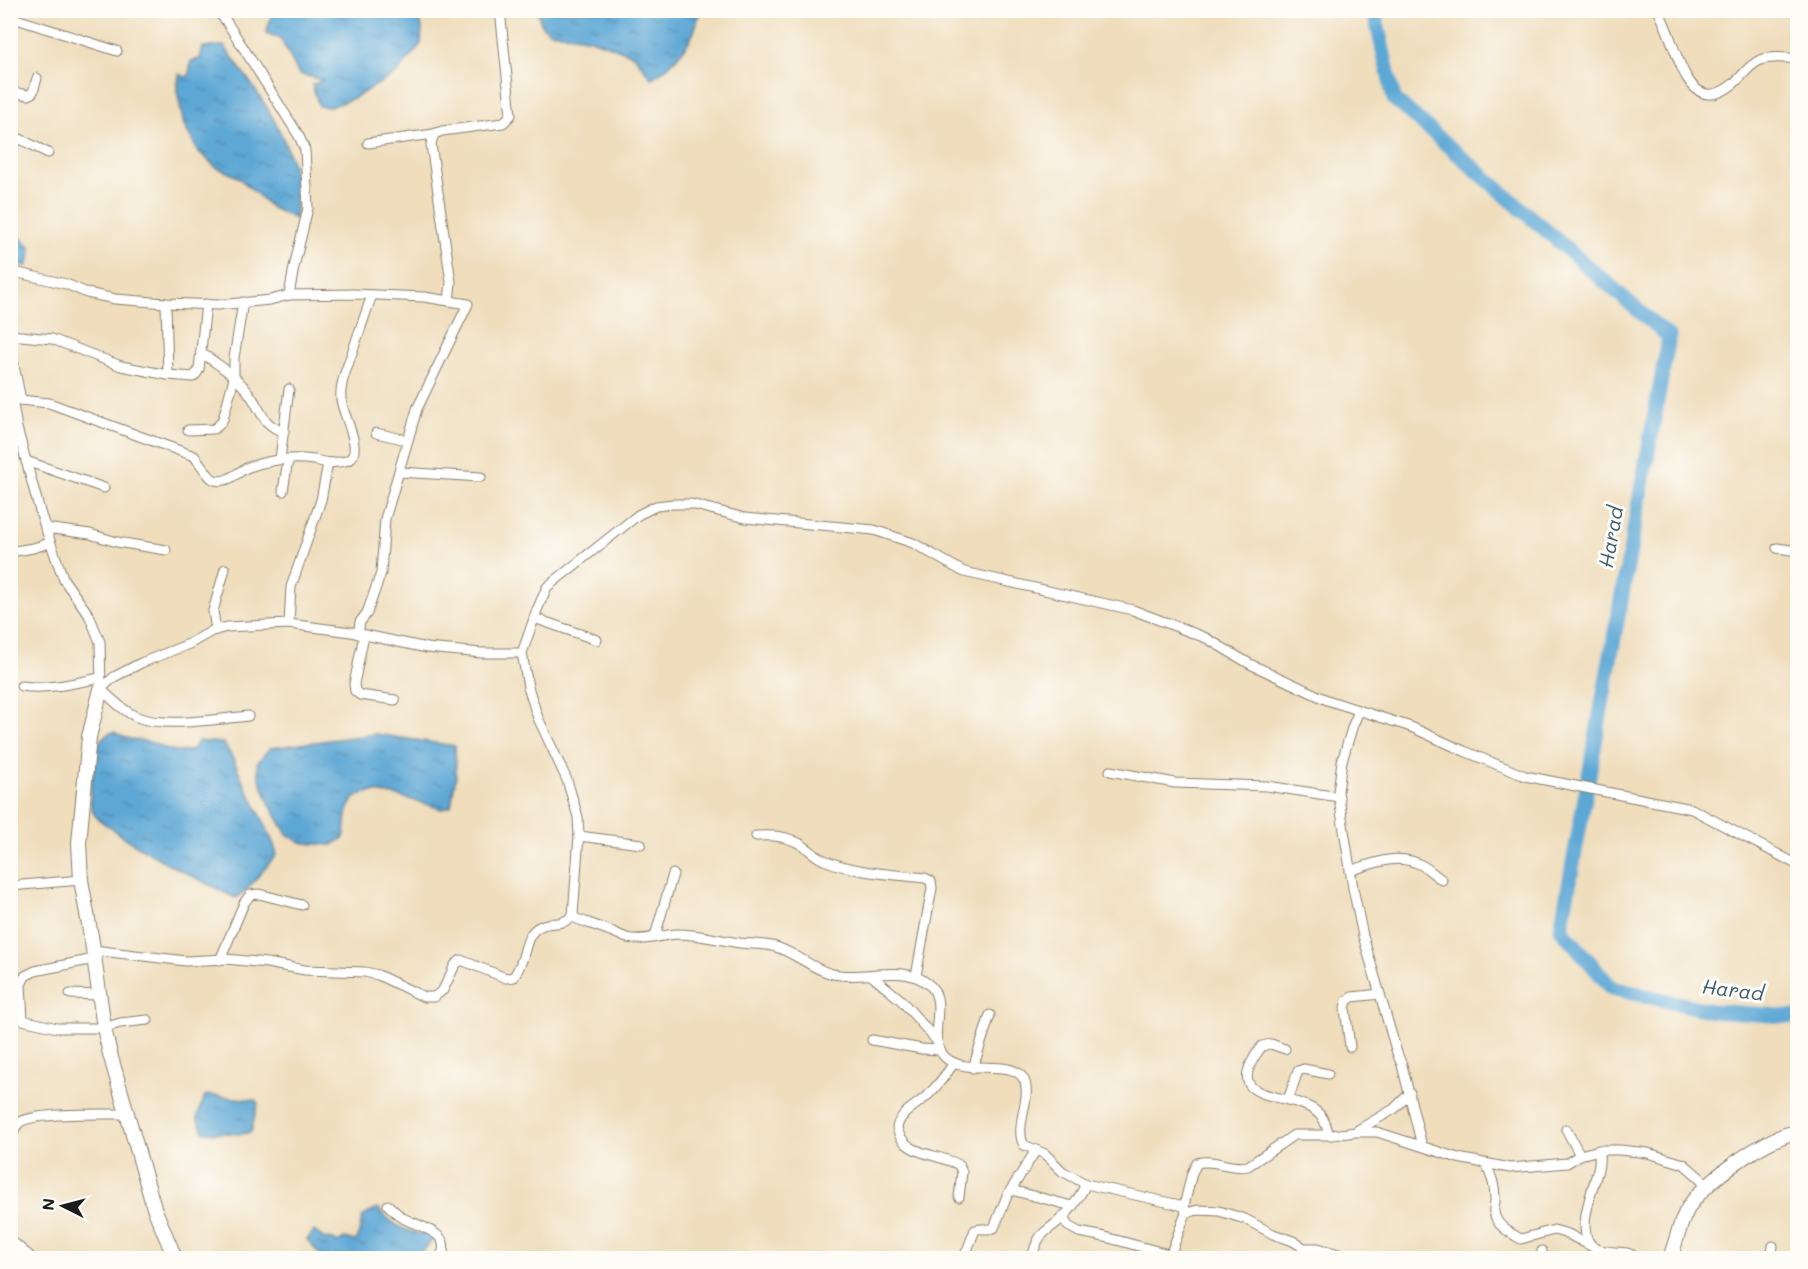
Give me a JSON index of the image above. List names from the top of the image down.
{
  "water": ["Harad"],
  "north": "left"
}
